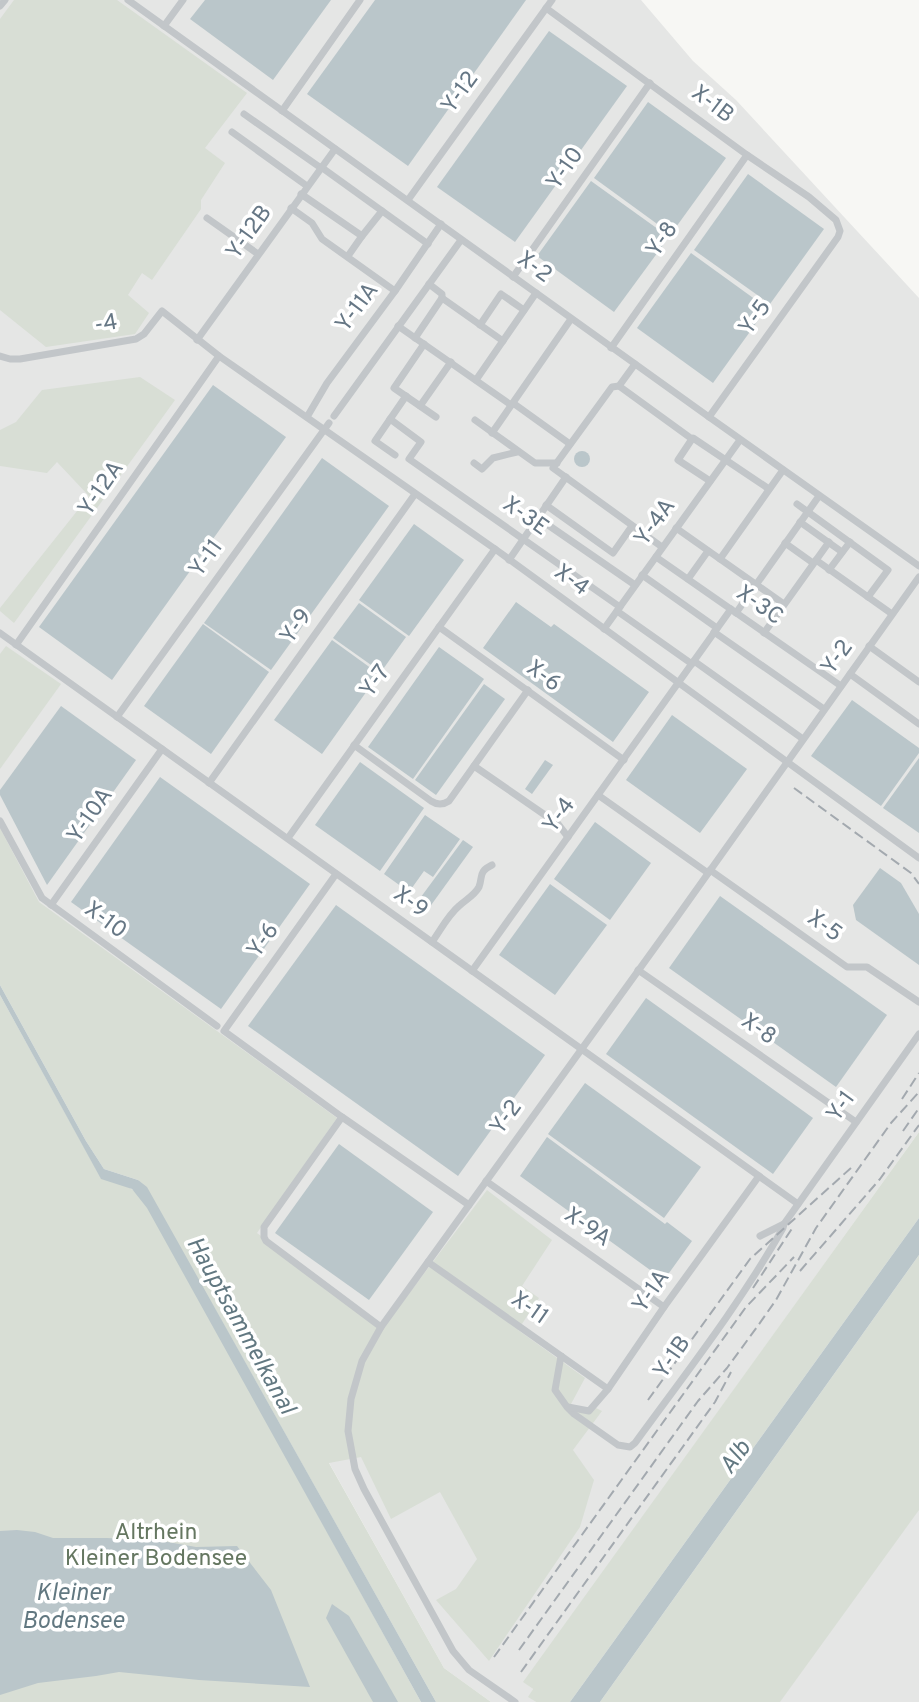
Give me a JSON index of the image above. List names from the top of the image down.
{
  "streets": {
    "street": [
      "Y-12",
      "X-1B",
      "Y-10",
      "Y-12B",
      "Y-8",
      "X-2",
      "Y-11A",
      "Y-5",
      "-4",
      "Y-12A",
      "X-3E",
      "Y-4A",
      "Y-11",
      "X-4",
      "X-3C",
      "Y-9",
      "Y-2",
      "X-6",
      "Y-7",
      "Y-10A",
      "Y-4",
      "X-9",
      "X-10",
      "X-5",
      "Y-6",
      "X-8",
      "Y-1",
      "X-9A",
      "Y-1A",
      "X-11",
      "Y-1B"
    ]
  },
  "crossings": [
    ["Y-12", "X-1B"],
    ["Y-12", "X-2"],
    ["X-1B", "Y-10"],
    ["X-1B", "Y-8"],
    ["X-1B", "Y-5"],
    ["Y-10", "X-2"],
    ["Y-12B", "X-2"],
    ["Y-12B", "-4"],
    ["Y-12B", "X-4"],
    ["Y-8", "X-2"],
    ["X-2", "Y-11A"],
    ["X-2", "Y-5"],
    ["X-2", "Y-4A"],
    ["X-2", "Y-11"],
    ["Y-11A", "X-4"],
    ["-4", "X-4"],
    ["Y-12A", "X-4"],
    ["Y-12A", "X-9"],
    ["X-3E", "Y-4A"],
    ["X-3E", "Y-2"],
    ["Y-4A", "X-4"],
    ["Y-4A", "X-3C"],
    ["Y-11", "X-4"],
    ["Y-11", "X-9"],
    ["X-4", "Y-9"],
    ["X-4", "Y-2"],
    ["X-4", "Y-7"],
    ["X-4", "Y-4"],
    ["X-3C", "Y-2"],
    ["Y-9", "X-9"],
    ["Y-2", "X-9"],
    ["Y-2", "X-10"],
    ["Y-2", "X-5"],
    ["Y-2", "X-8"],
    ["Y-2", "X-9A"],
    ["Y-2", "X-11"],
    ["X-6", "Y-7"],
    ["X-6", "Y-4"],
    ["Y-7", "X-9"],
    ["Y-10A", "X-9"],
    ["Y-10A", "X-10"],
    ["Y-4", "X-9"],
    ["Y-4", "X-5"],
    ["X-9", "Y-6"],
    ["X-9", "Y-1"],
    ["X-9", "Y-1A"],
    ["X-9", "Y-1B"],
    ["X-10", "Y-6"],
    ["X-8", "Y-1"],
    ["Y-1", "Y-1B"],
    ["X-9A", "Y-1A"],
    ["Y-1A", "X-11"],
    ["Y-1A", "Y-1B"]
  ],
  "water": ["Hauptsammelkanal", "Alb", "Kleiner Bodensee"],
  "parks": ["Altrhein Kleiner Bodensee"]
}
